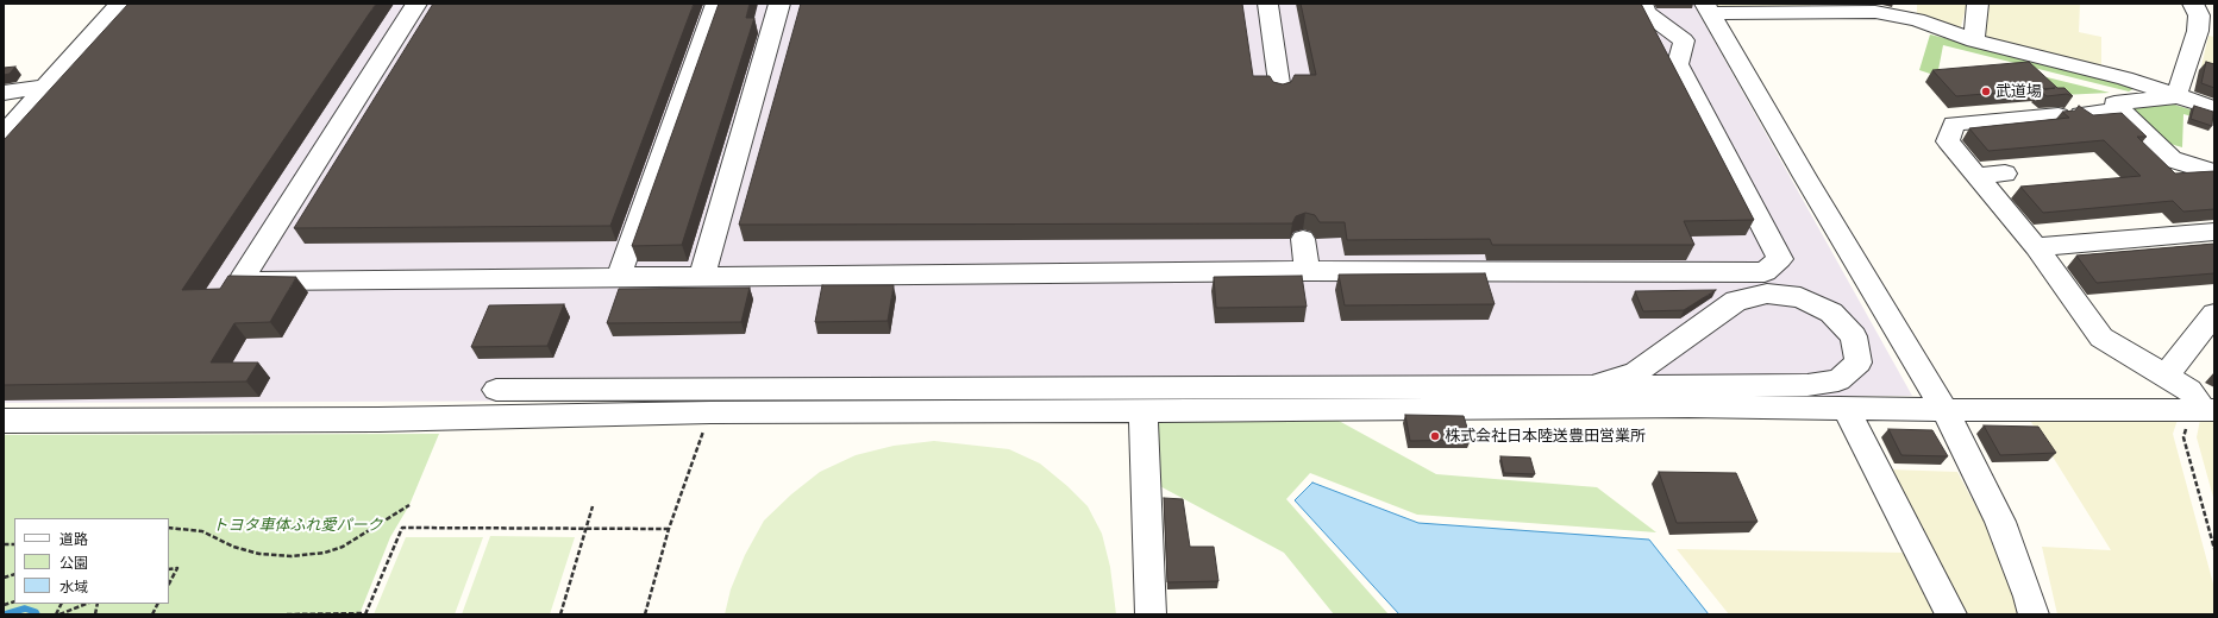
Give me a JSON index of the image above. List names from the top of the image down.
{
  "parks": ["トヨタ車体ふれ愛パーク"],
  "places": ["武道場", "株式会社日本陸送豊田営業所"],
  "legend": ["道路", "公園", "水域"]
}
